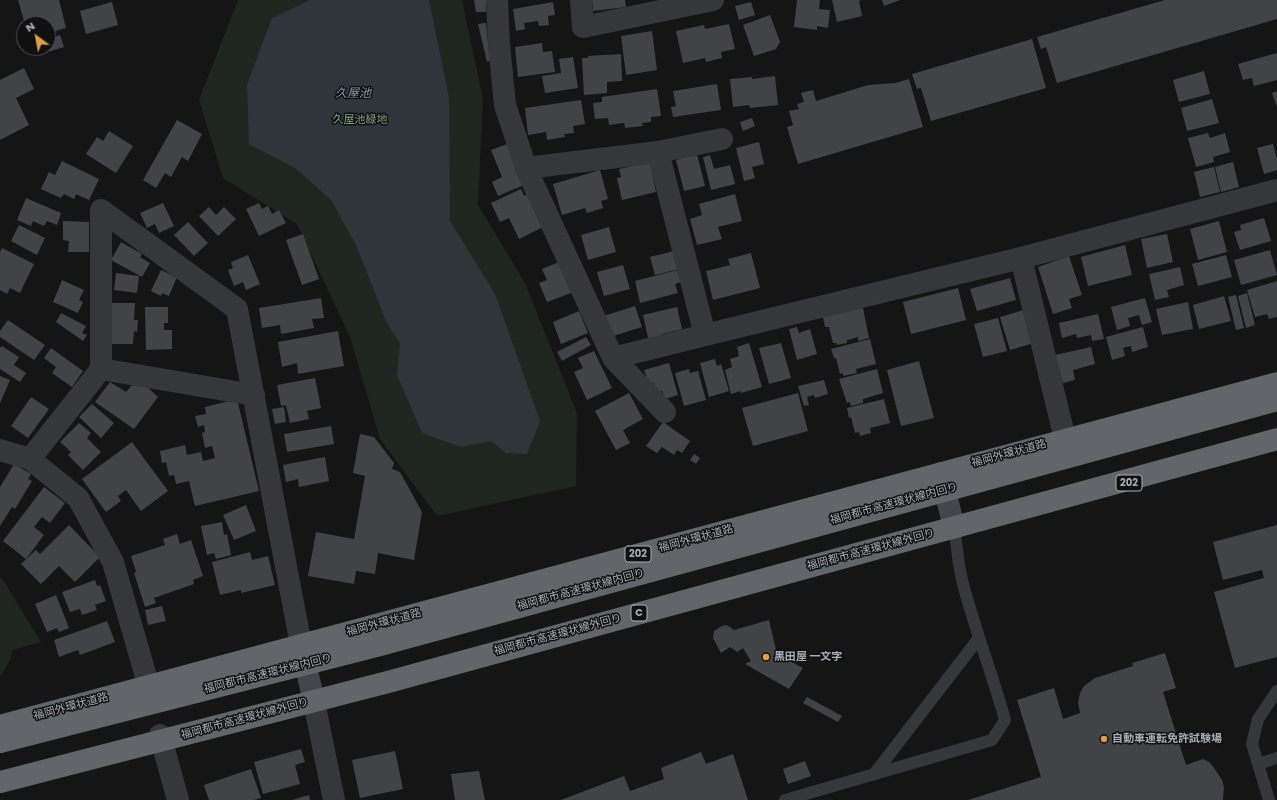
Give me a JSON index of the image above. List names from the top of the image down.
{
  "streets": {
    "highway": [
      "福岡外環状道路",
      "202",
      "福岡都市高速環状線内回り",
      "福岡都市高速環状線外回り",
      "C"
    ]
  },
  "crossings": [
    ["202", "福岡都市高速環状線外回り"]
  ],
  "water": ["久屋池"],
  "parks": ["久屋池緑地"],
  "places": ["黒田屋 一文字", "自動車運転免許試験場"],
  "north": "top left"
}
